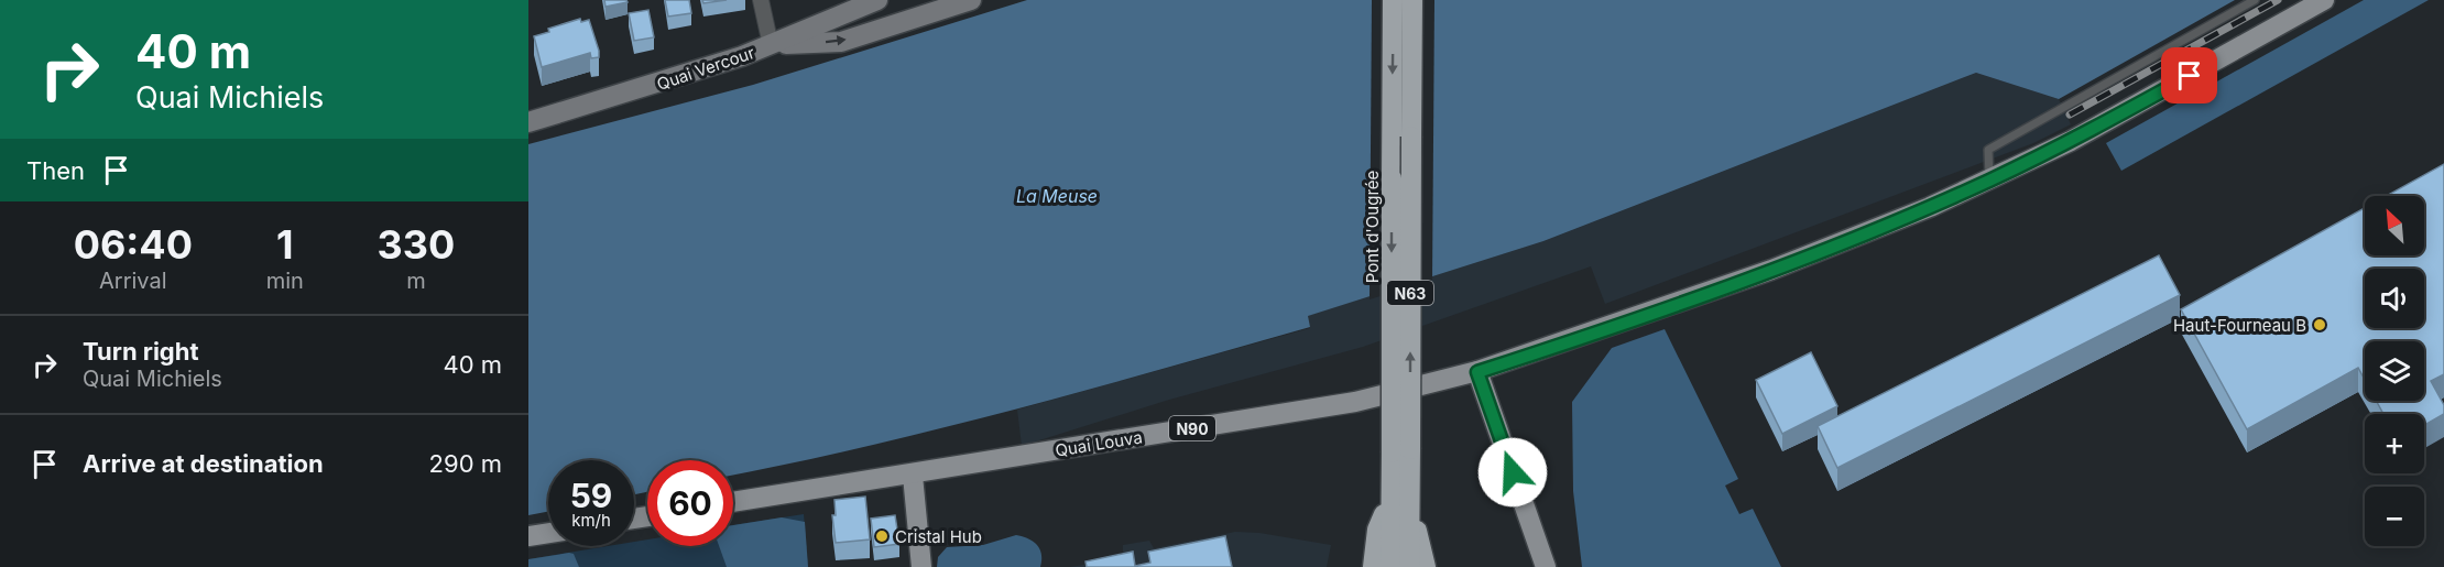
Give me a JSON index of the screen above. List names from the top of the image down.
{
  "streets": {
    "highway": ["Pont d'Ougrée", "N63"],
    "main road": ["Quai Vercour", "N90", "Quai Louva"]
  },
  "crossings": [
    ["Pont d'Ougrée", "N63"],
    ["N90", "Quai Louva"]
  ],
  "water": ["La Meuse"],
  "places": ["Haut-Fourneau B", "Cristal Hub"],
  "north": "top left",
  "page": {
    "turn": ["40 m", "Quai Michiels"],
    "then": "Then",
    "map_buttons": ["+", "−"],
    "eta": [
      "06:40",
      "Arrival",
      "1",
      "min",
      "330",
      "m"
    ],
    "list": [
      {
        "name": "Turn right",
        "note": "Quai Michiels",
        "value": "40 m"
      },
      {
        "name": "Arrive at destination",
        "value": "290 m"
      }
    ],
    "speed": "59 km/h",
    "limit": "60"
  }
}
